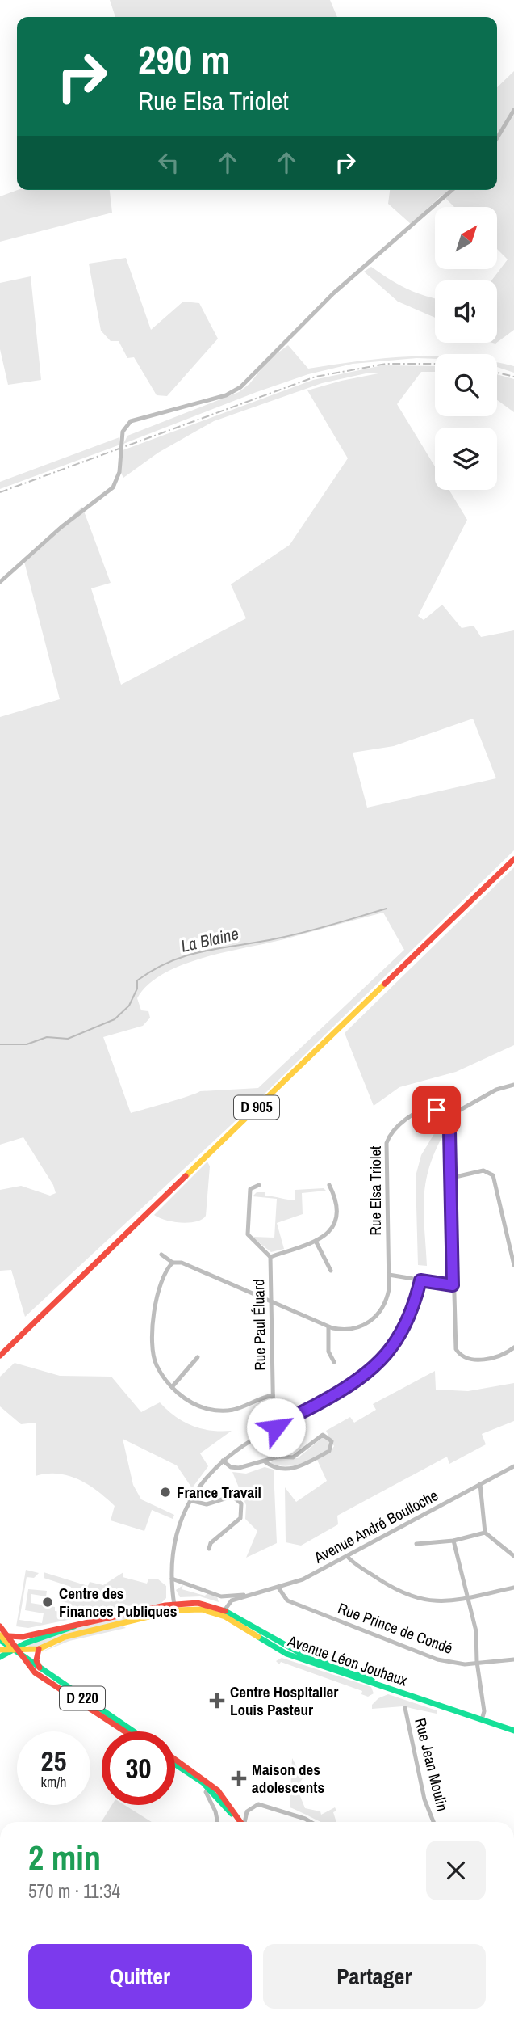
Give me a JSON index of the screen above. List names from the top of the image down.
{
  "streets": {
    "main road": ["D 905", "Avenue Léon Jouhaux", "D 220"],
    "street": [
      "Rue Elsa Triolet",
      "Rue Paul Éluard",
      "Avenue André Boulloche",
      "Rue Prince de Condé",
      "Rue Jean Moulin"
    ]
  },
  "crossings": [
    ["Rue Elsa Triolet", "Rue Paul Éluard"],
    ["Avenue André Boulloche", "Rue Prince de Condé"],
    ["Avenue Léon Jouhaux", "D 220"]
  ],
  "water": ["La Blaine"],
  "places": {
    "other": ["France Travail", "Centre des Finances Publiques"],
    "health": ["Centre Hospitalier Louis Pasteur", "Maison des adolescents"]
  },
  "north": "top right",
  "page": {
    "turn": ["290 m", "Rue Elsa Triolet"],
    "speed": "25 km/h",
    "limit": "30",
    "heading": ["2 min", "570 m · 11:34"],
    "buttons": ["Quitter", "Partager"]
  }
}
